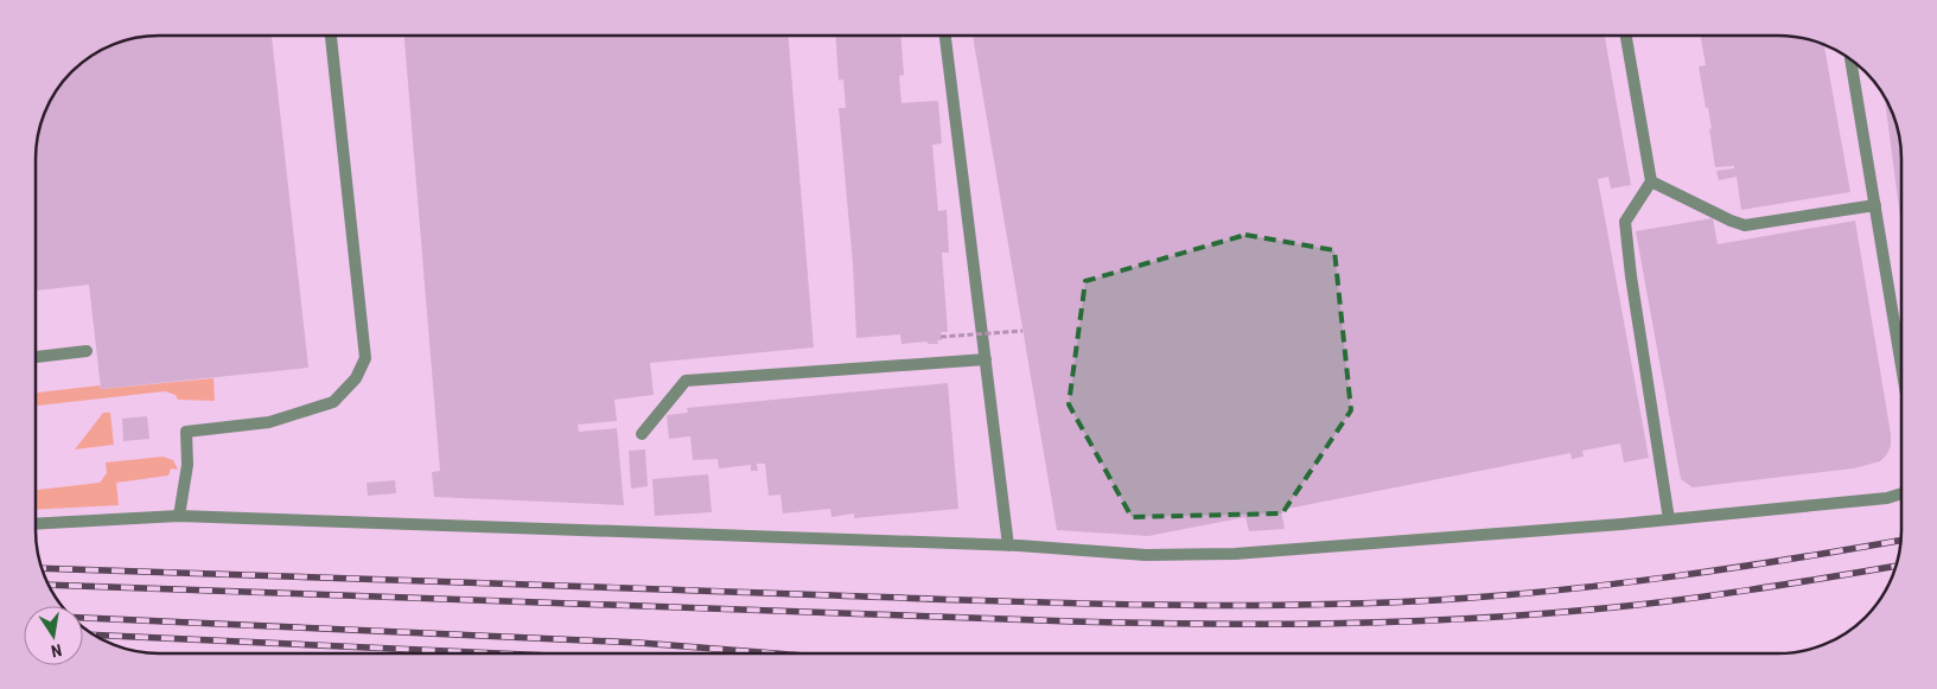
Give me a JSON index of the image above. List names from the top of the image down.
{
  "north": "bottom"
}
